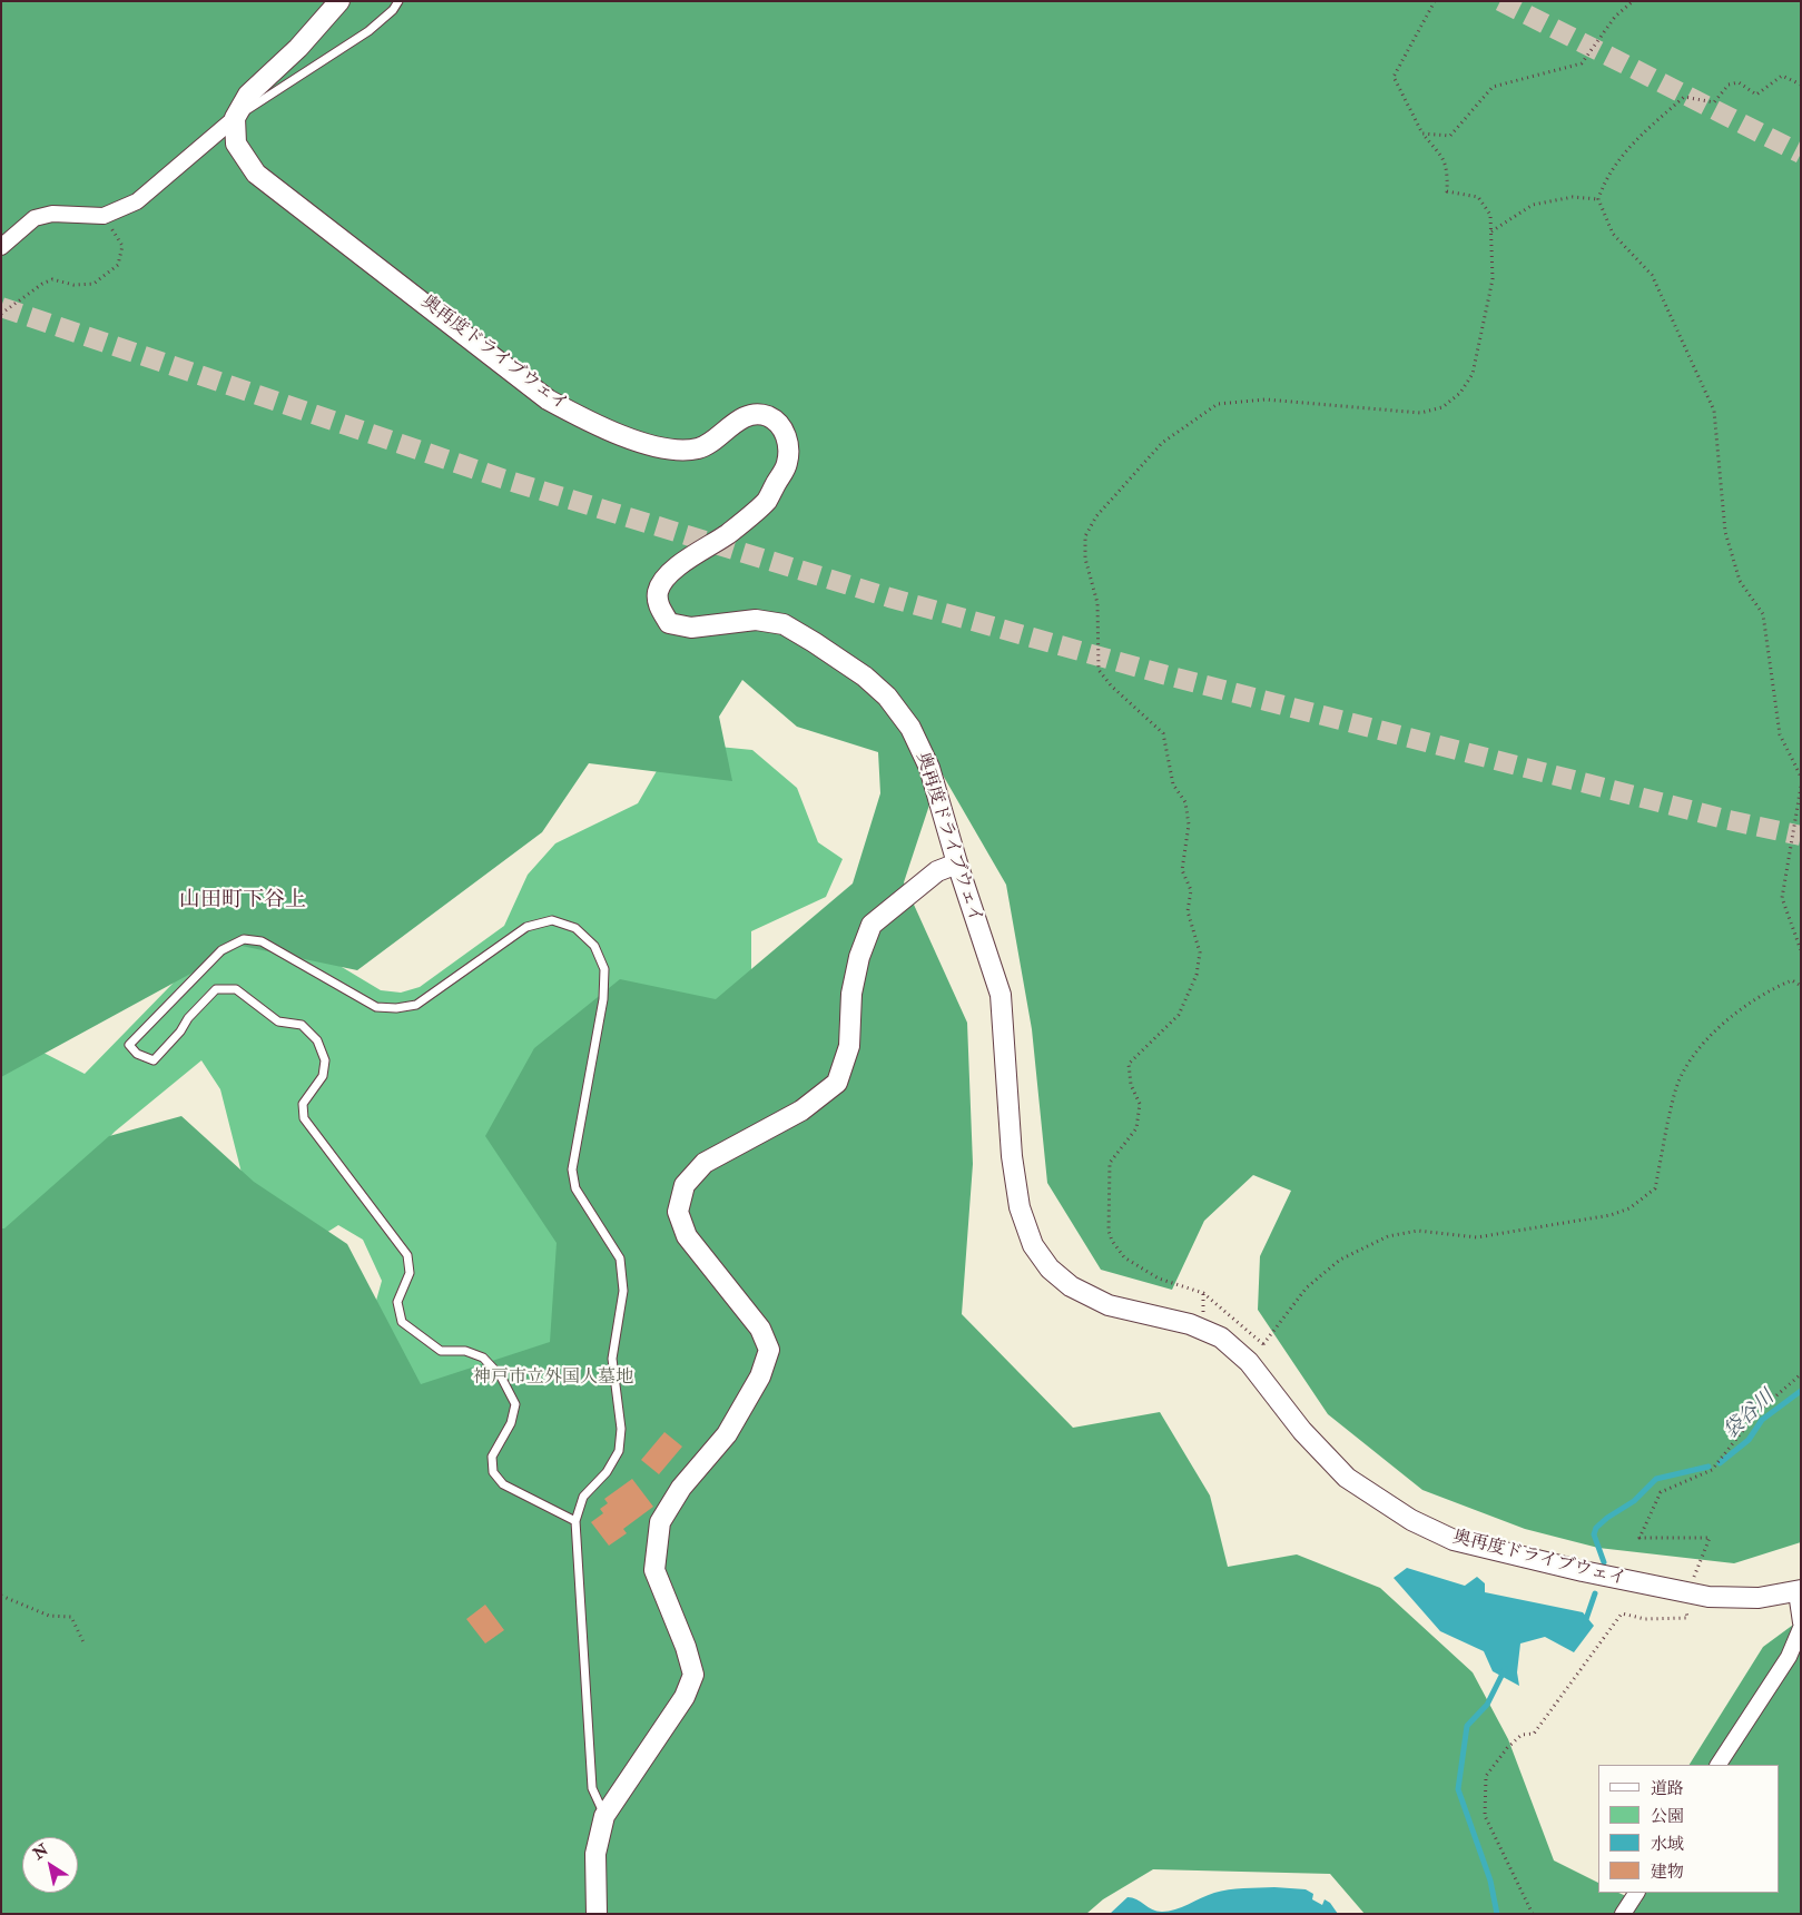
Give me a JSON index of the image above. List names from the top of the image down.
{
  "streets": {
    "street": ["奥再度ドライブウェイ"]
  },
  "districts": ["山田町下谷上"],
  "water": ["袋谷川"],
  "parks": ["神戸市立外国人墓地"],
  "legend": [
    "道路",
    "公園",
    "水域",
    "建物"
  ],
  "north": "top left"
}
